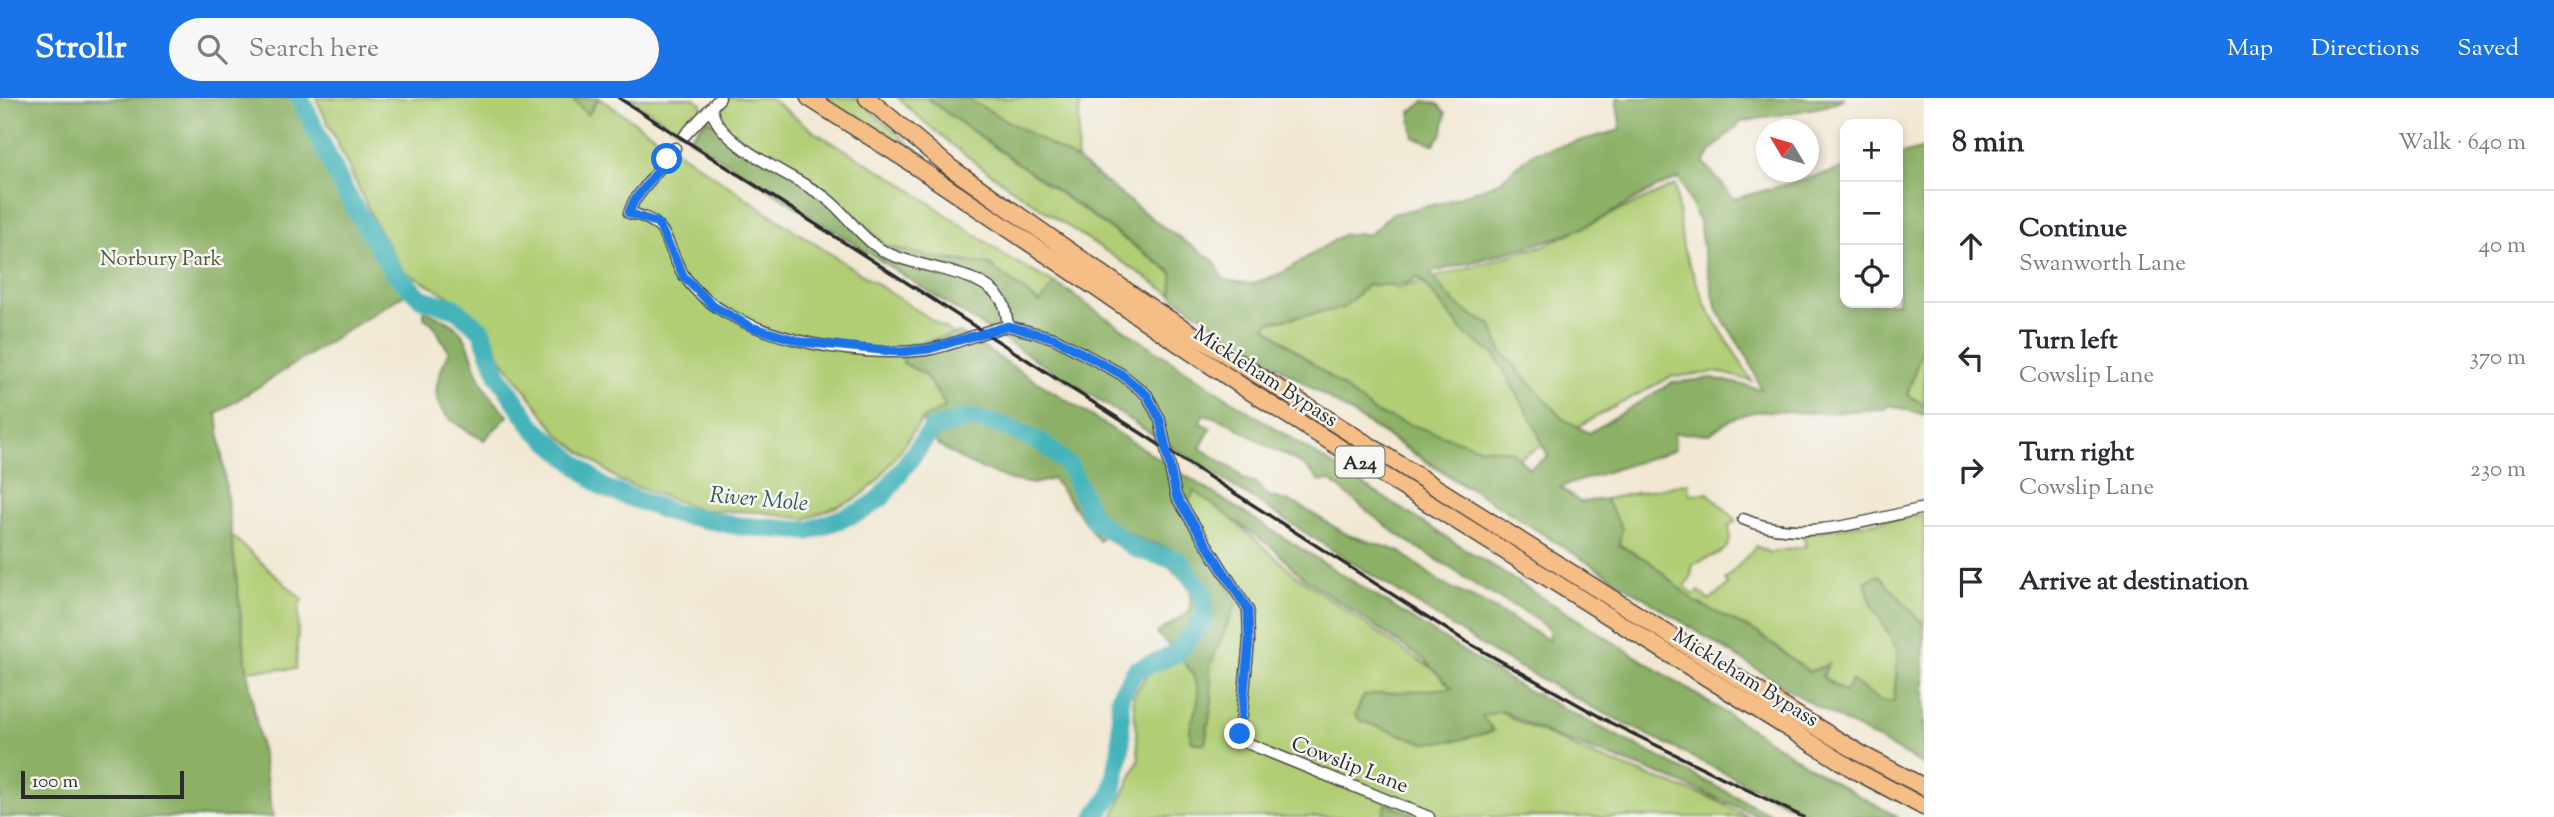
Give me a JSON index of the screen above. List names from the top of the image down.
{
  "streets": {
    "highway": ["Mickleham Bypass", "A24"],
    "street": ["Cowslip Lane"]
  },
  "water": ["River Mole"],
  "parks": ["Norbury Park"],
  "scale_bar": "100 m",
  "north": "top left",
  "page": {
    "header": "Strollr",
    "search": "Search here",
    "nav": ["Map", "Directions", "Saved"],
    "heading": ["8 min", "Walk · 640 m"],
    "map_buttons": ["+", "−"],
    "list": [
      ["Continue", "Swanworth Lane", "40 m"],
      ["Turn left", "Cowslip Lane", "370 m"],
      ["Turn right", "Cowslip Lane", "230 m"],
      "Arrive at destination"
    ],
    "scale": "100 m"
  }
}
